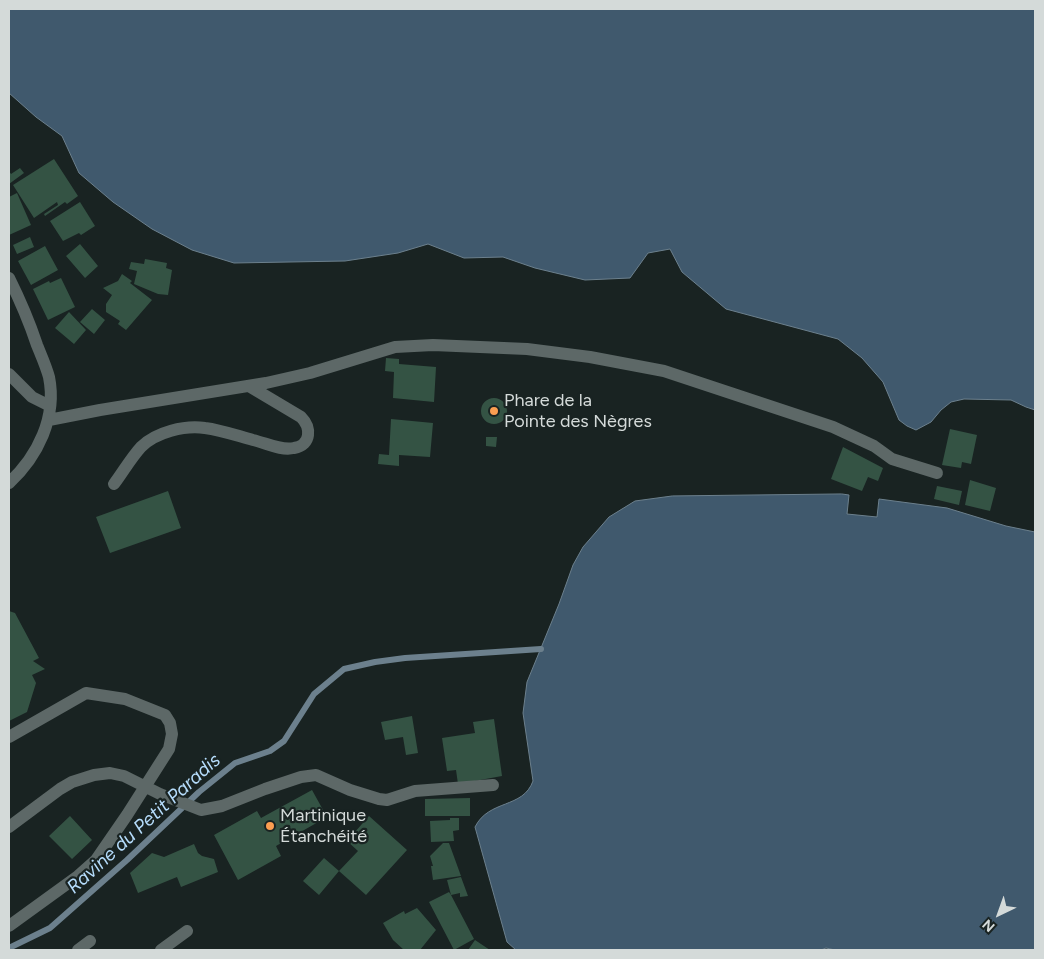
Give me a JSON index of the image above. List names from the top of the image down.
{
  "water": ["Ravine du Petit Paradis"],
  "places": ["Phare de la Pointe des Nègres", "Martinique Étanchéité"],
  "north": "bottom left"
}
